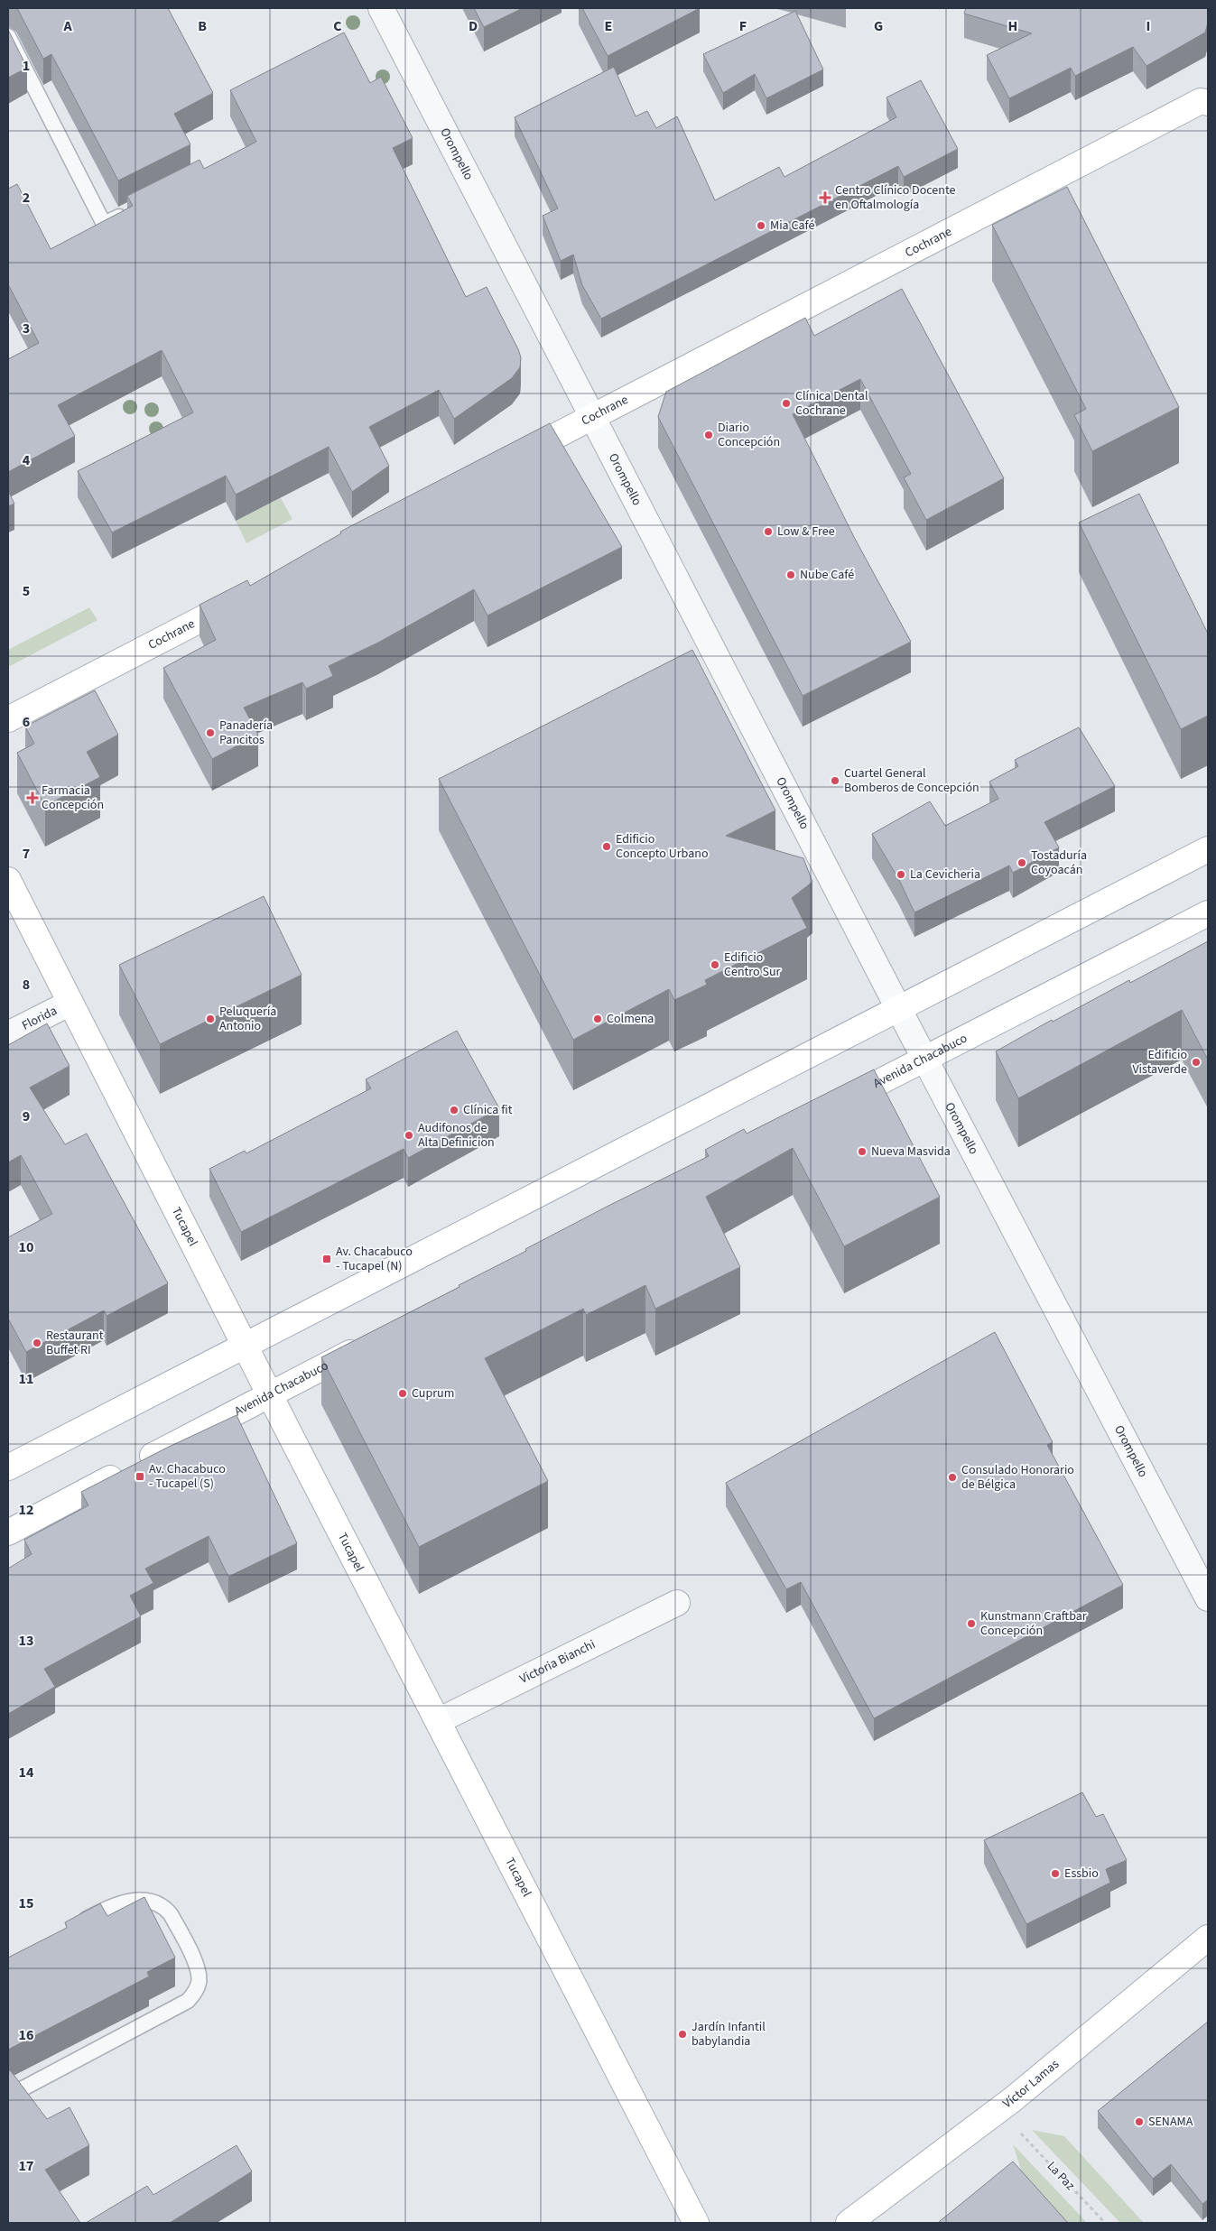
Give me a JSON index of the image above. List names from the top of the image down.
{
  "streets": {
    "main road": [
      "Cochrane",
      "Avenida Chacabuco",
      "Tucapel",
      "Víctor Lamas"
    ],
    "street": ["Orompello", "Florida", "Victoria Bianchi"],
    "path": ["La Paz"]
  },
  "crossings": [
    ["Orompello", "Cochrane"],
    ["Orompello", "Avenida Chacabuco"],
    ["Florida", "Tucapel"],
    ["Avenida Chacabuco", "Tucapel"],
    ["Tucapel", "Victoria Bianchi"]
  ],
  "places": {
    "health": ["Centro Clínico Docente en Oftalmología", "Farmacia Concepción"],
    "other": [
      "Mia Café",
      "Clínica Dental Cochrane",
      "Diario Concepción",
      "Low & Free",
      "Nube Café",
      "Panadería Pancitos",
      "Cuartel General Bomberos de Concepción",
      "Edificio Concepto Urbano",
      "Tostaduría Coyoacán",
      "La Cevicheria",
      "Edificio Centro Sur",
      "Peluquería Antonio",
      "Colmena",
      "Edificio Vistaverde",
      "Clínica fit",
      "Audifonos de Alta Definicion",
      "Nueva Masvida",
      "Restaurant Buffet RI",
      "Cuprum",
      "Consulado Honorario de Bélgica",
      "Kunstmann Craftbar Concepción",
      "Essbio",
      "Jardín Infantil babylandia",
      "SENAMA"
    ],
    "transit": ["Av. Chacabuco - Tucapel (N)", "Av. Chacabuco - Tucapel (S)"]
  },
  "grid": {
    "columns": [
      "A",
      "B",
      "C",
      "D",
      "E",
      "F",
      "G",
      "H",
      "I"
    ],
    "rows": [
      "1",
      "2",
      "3",
      "4",
      "5",
      "6",
      "7",
      "8",
      "9",
      "10",
      "11",
      "12",
      "13",
      "14",
      "15",
      "16",
      "17"
    ]
  }
}
